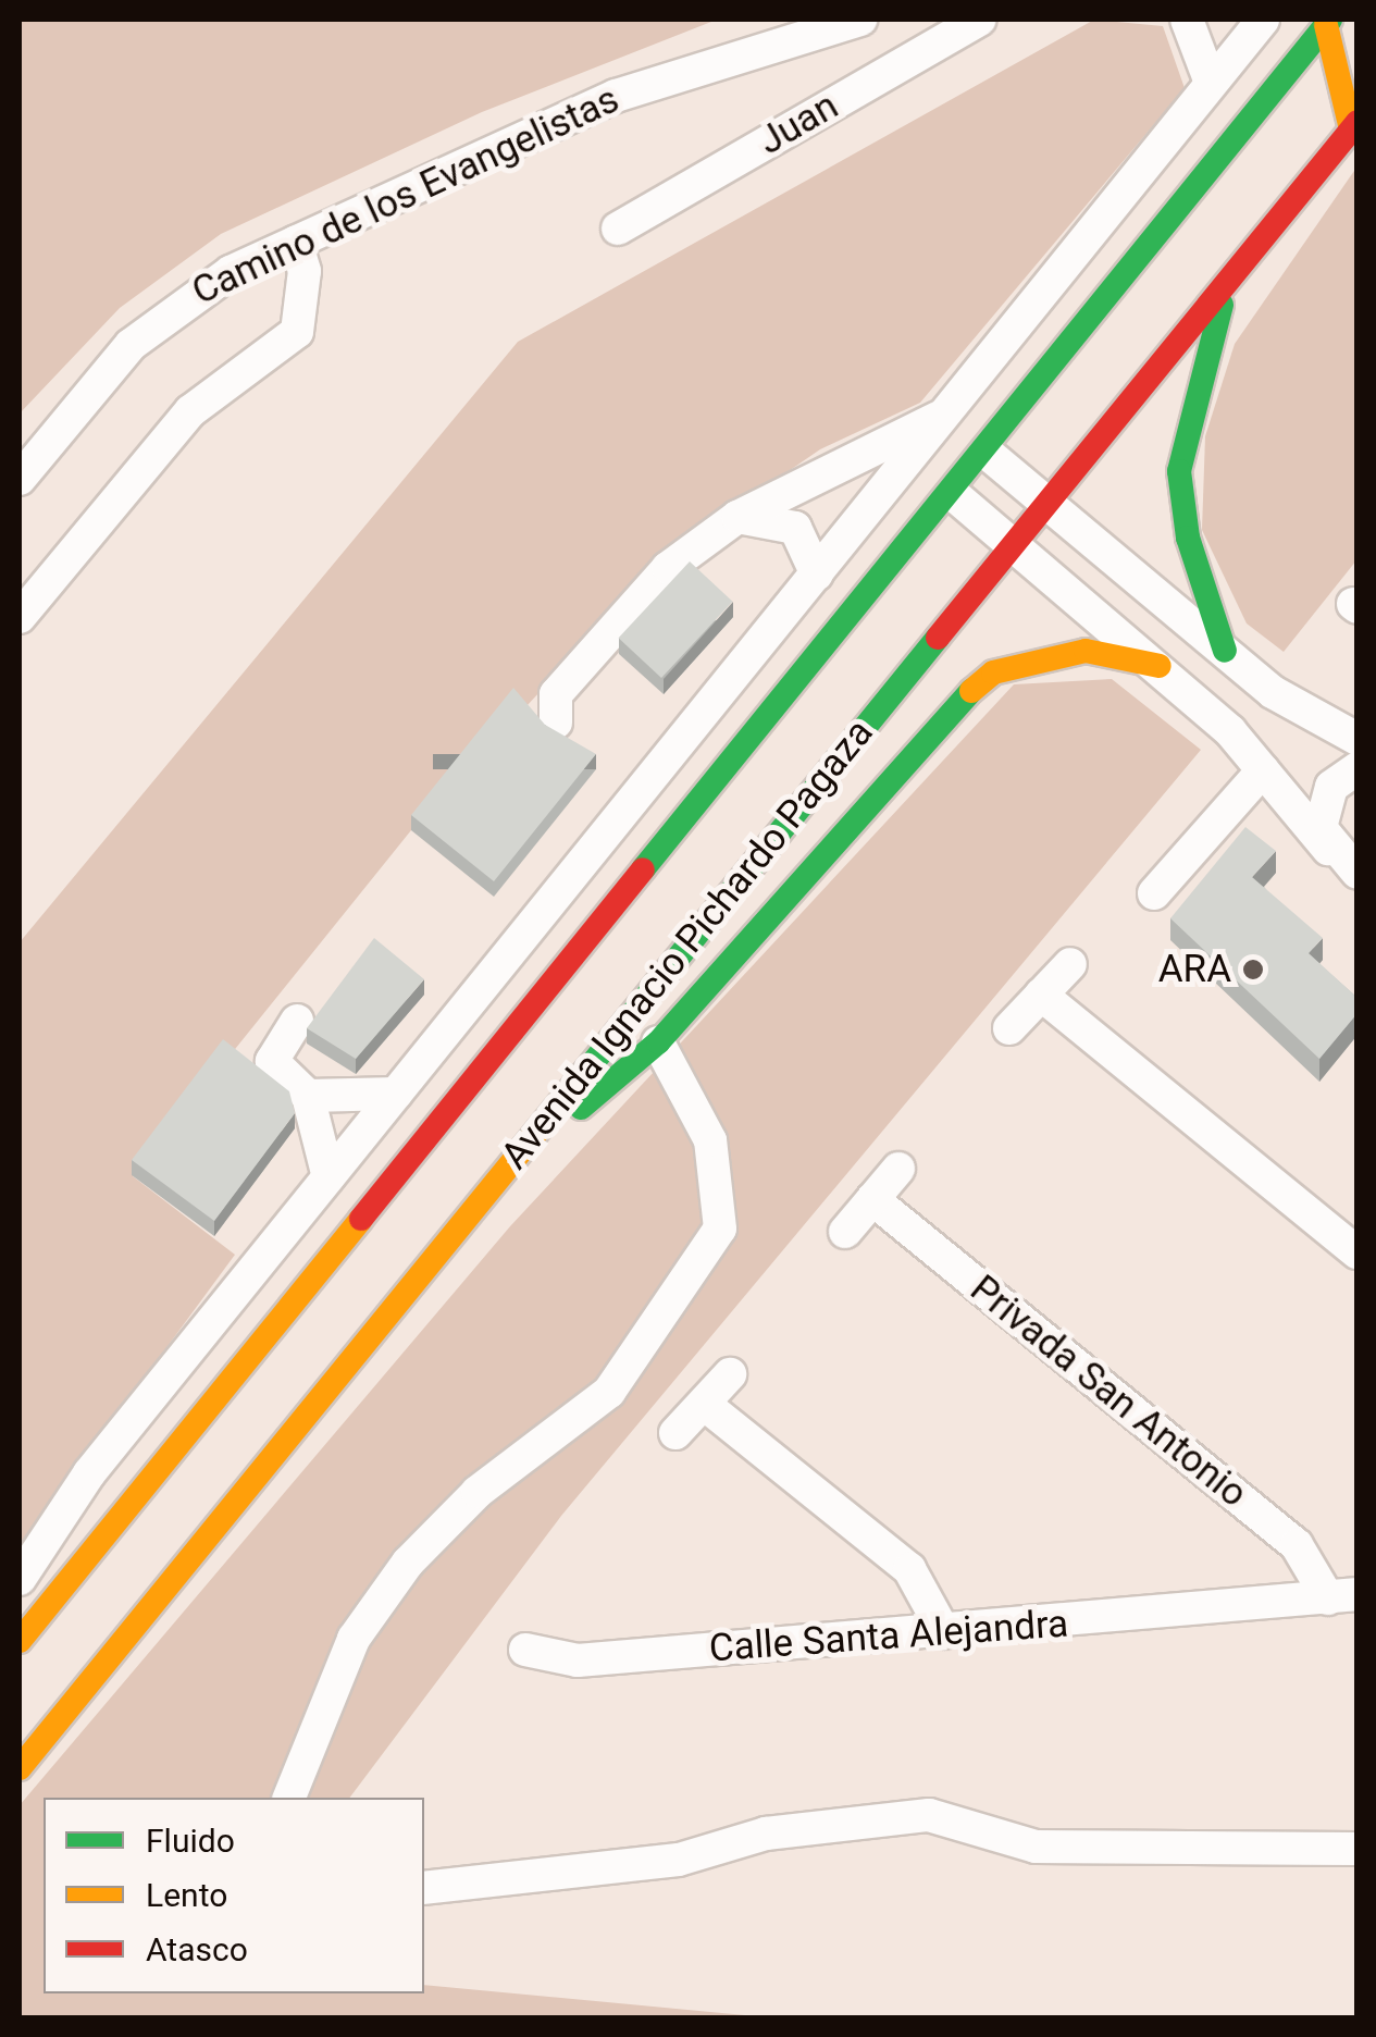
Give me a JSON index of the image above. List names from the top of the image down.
{
  "streets": {
    "main road": ["Avenida Ignacio Pichardo Pagaza"],
    "street": [
      "Juan",
      "Camino de los Evangelistas",
      "Privada San Antonio",
      "Calle Santa Alejandra"
    ]
  },
  "crossings": [
    ["Privada San Antonio", "Calle Santa Alejandra"]
  ],
  "places": ["ARA"],
  "legend": ["Fluido", "Lento", "Atasco"]
}
